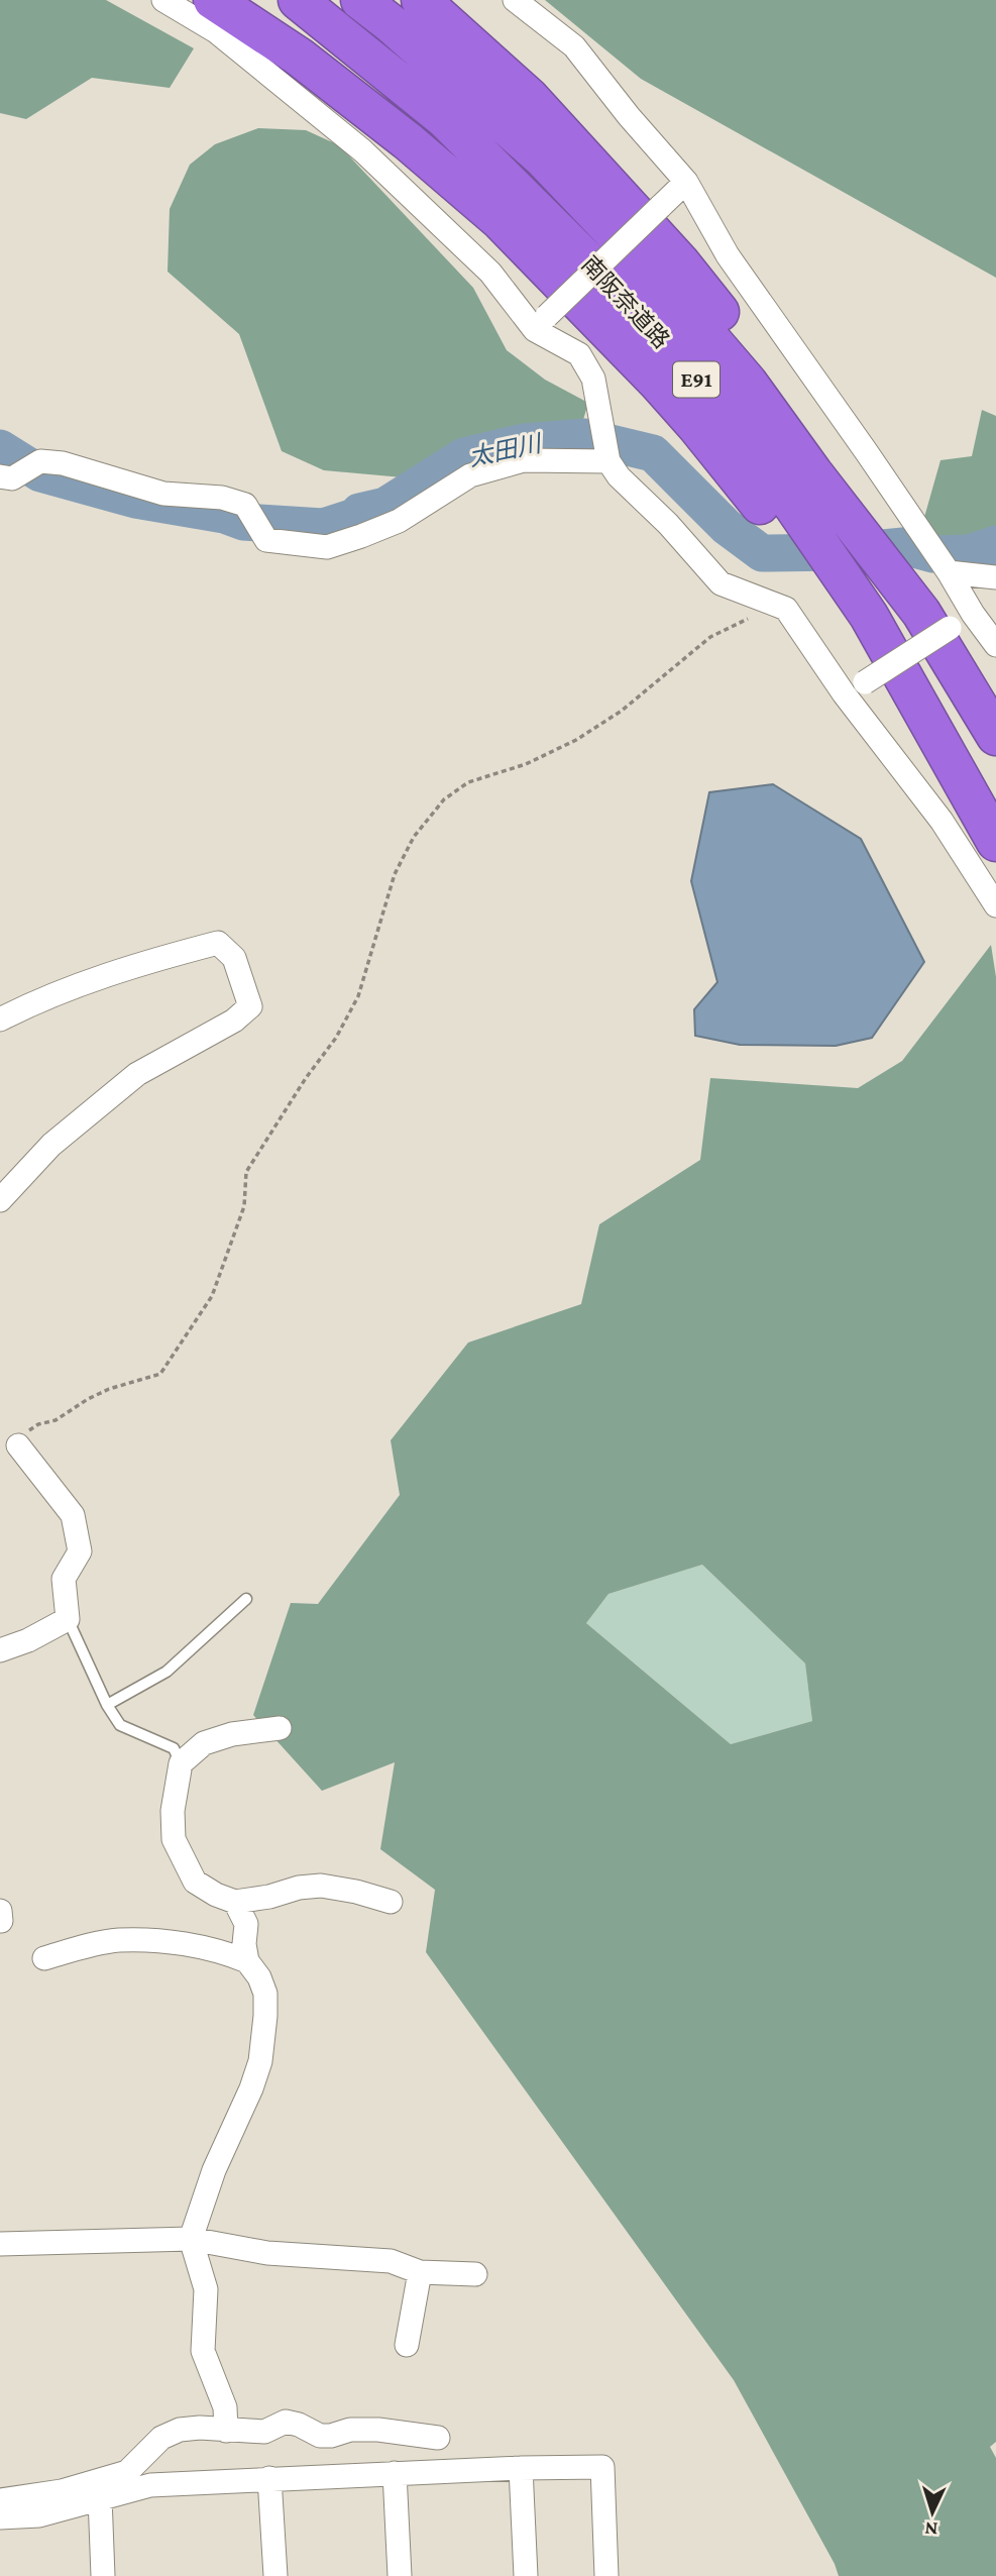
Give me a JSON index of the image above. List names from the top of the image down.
{
  "streets": {
    "highway": ["南阪奈道路", "E91"]
  },
  "water": ["太田川"],
  "north": "bottom"
}
